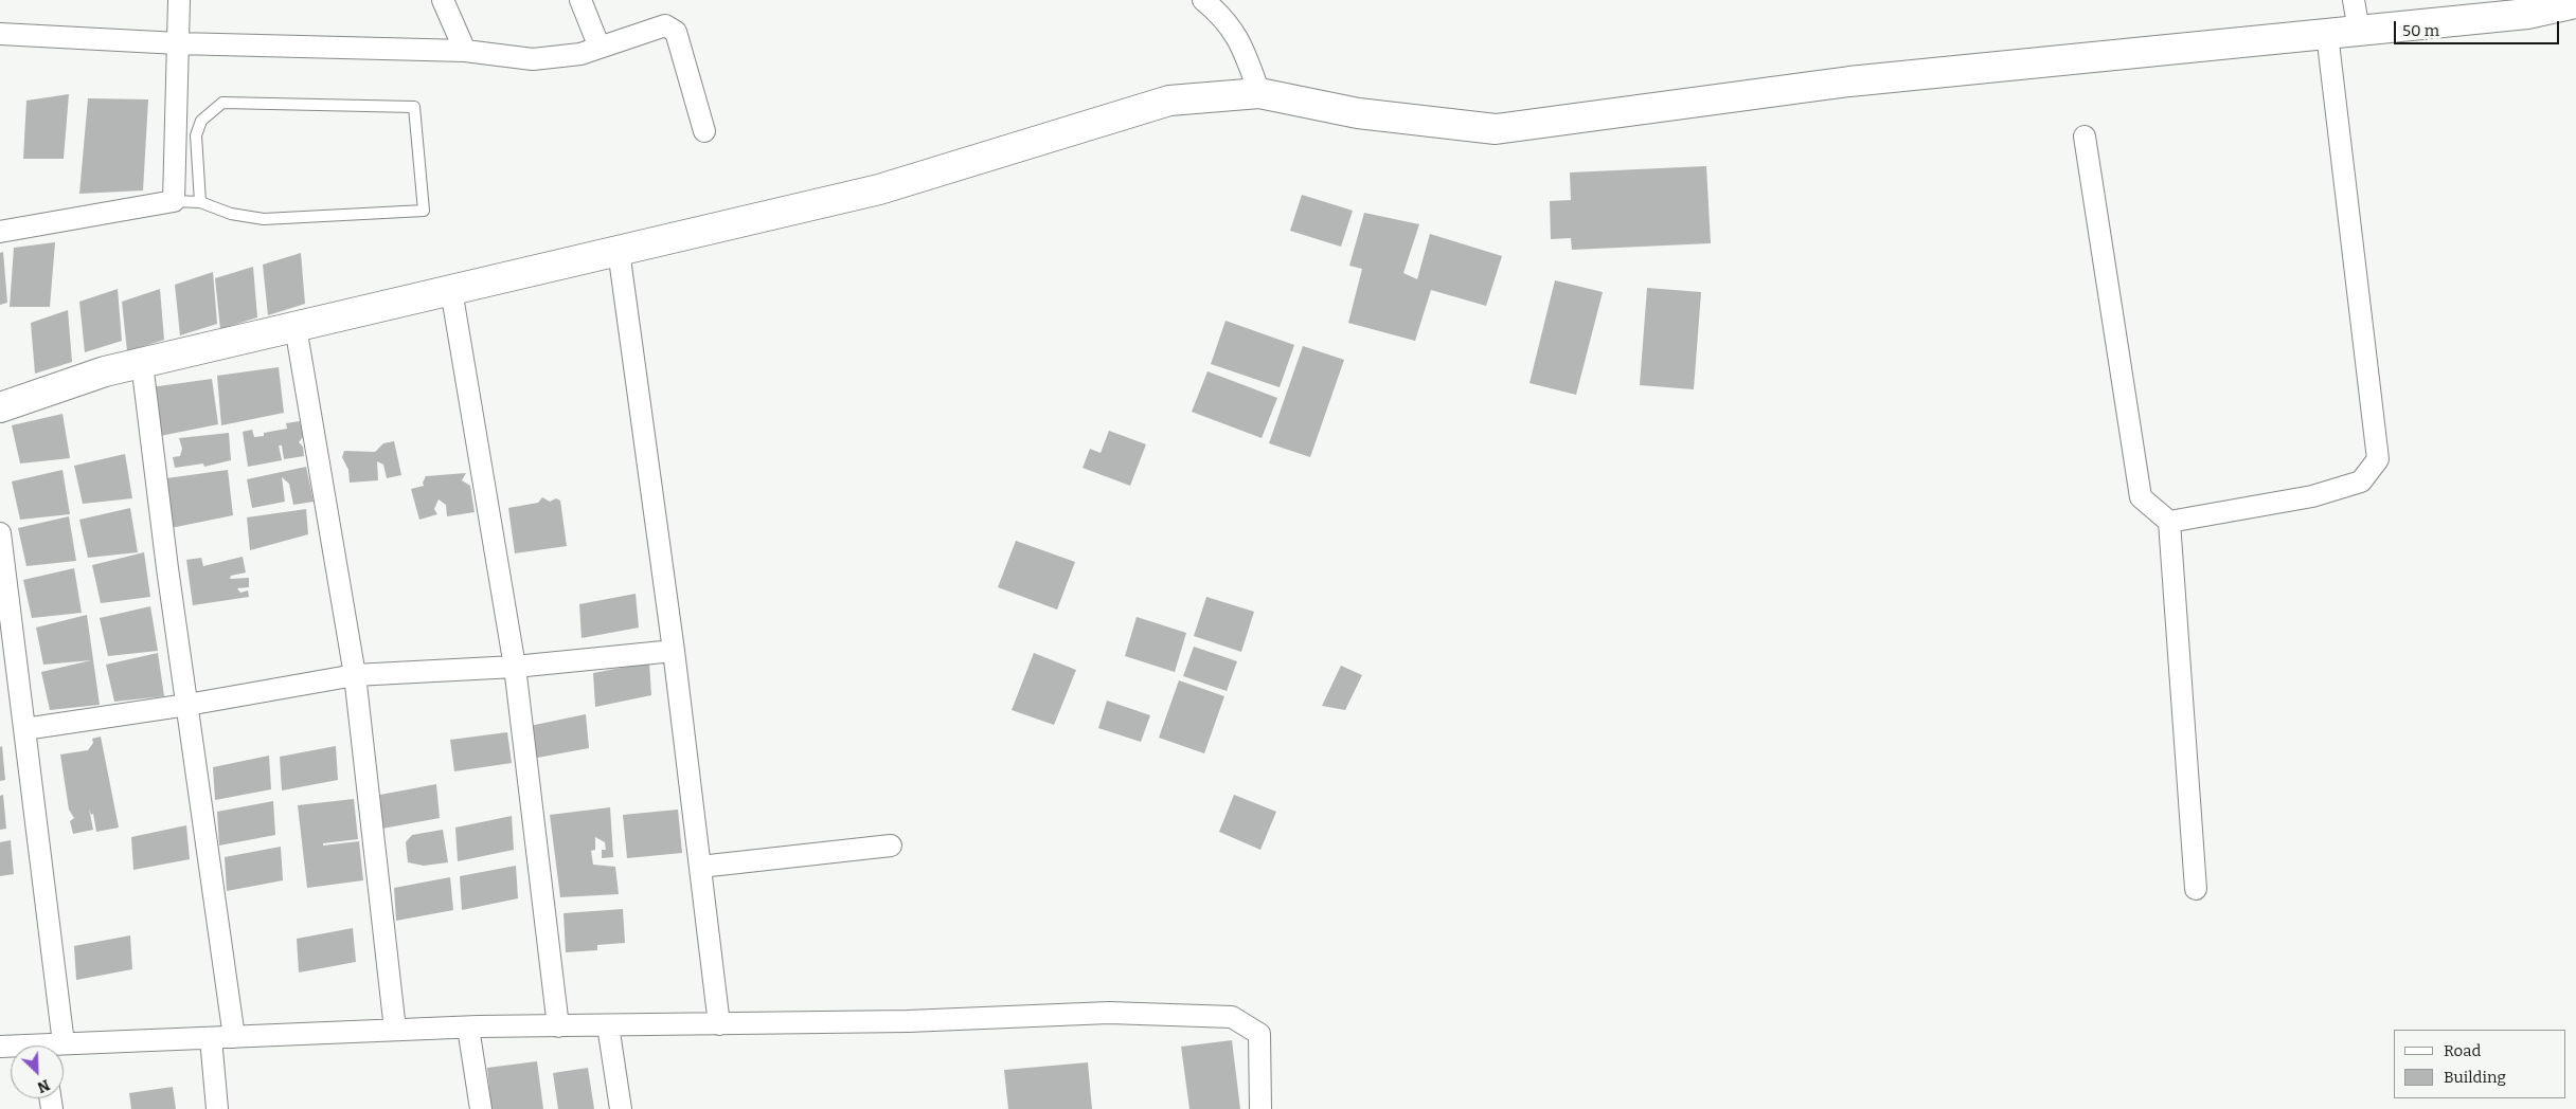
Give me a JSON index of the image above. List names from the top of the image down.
{
  "legend": ["Road", "Building"],
  "scale_bar": "50 m",
  "north": "bottom right"
}
